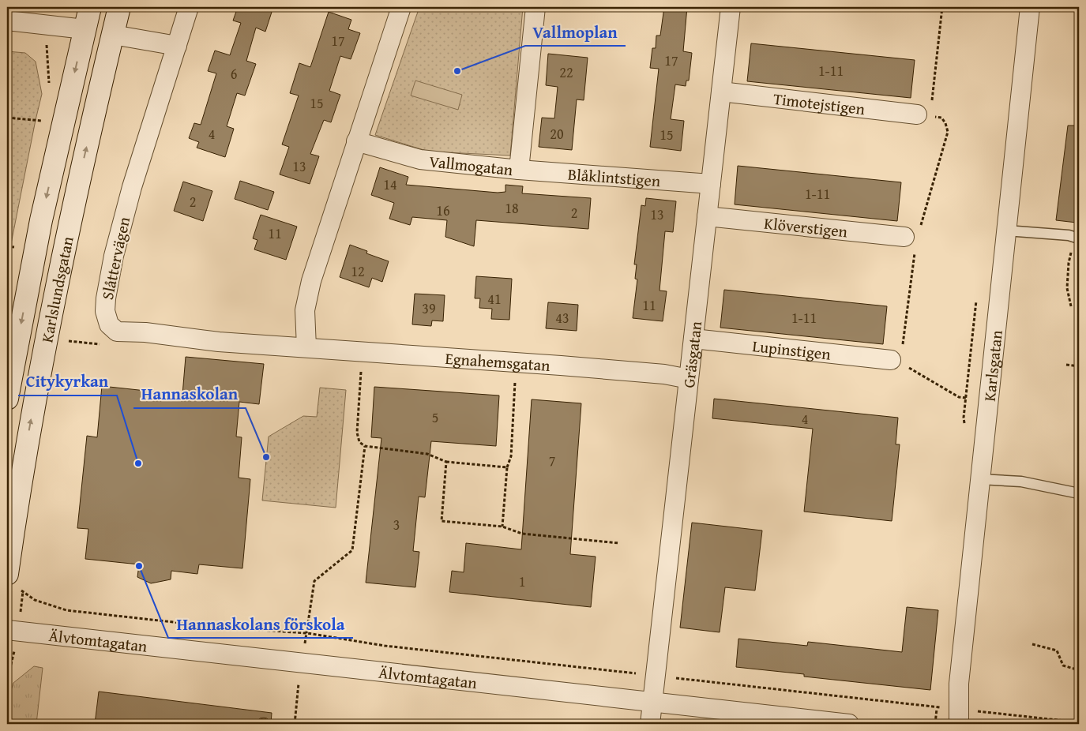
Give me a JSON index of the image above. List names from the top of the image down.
{
  "streets": {
    "main road": ["Karlslundsgatan"],
    "street": [
      "Timotejstigen",
      "Vallmogatan",
      "Blåklintstigen",
      "Klöverstigen",
      "Slåttervägen",
      "Lupinstigen",
      "Gräsgatan",
      "Egnahemsgatan",
      "Karlsgatan",
      "Älvtomtagatan"
    ]
  },
  "crossings": [
    ["Timotejstigen", "Gräsgatan"],
    ["Vallmogatan", "Blåklintstigen"],
    ["Blåklintstigen", "Gräsgatan"],
    ["Klöverstigen", "Gräsgatan"],
    ["Lupinstigen", "Gräsgatan"],
    ["Gräsgatan", "Egnahemsgatan"],
    ["Gräsgatan", "Älvtomtagatan"]
  ],
  "places": [
    "Vallmoplan",
    "Hannaskolan",
    "Citykyrkan",
    "Hannaskolans förskola"
  ],
  "house_numbers": [
    "17",
    "17",
    "1-11",
    "22",
    "6",
    "15",
    "4",
    "20",
    "15",
    "13",
    "14",
    "1-11",
    "2",
    "18",
    "16",
    "2",
    "13",
    "11",
    "12",
    "41",
    "11",
    "39",
    "43",
    "1-11",
    "5",
    "4",
    "7",
    "3",
    "1"
  ]
}
